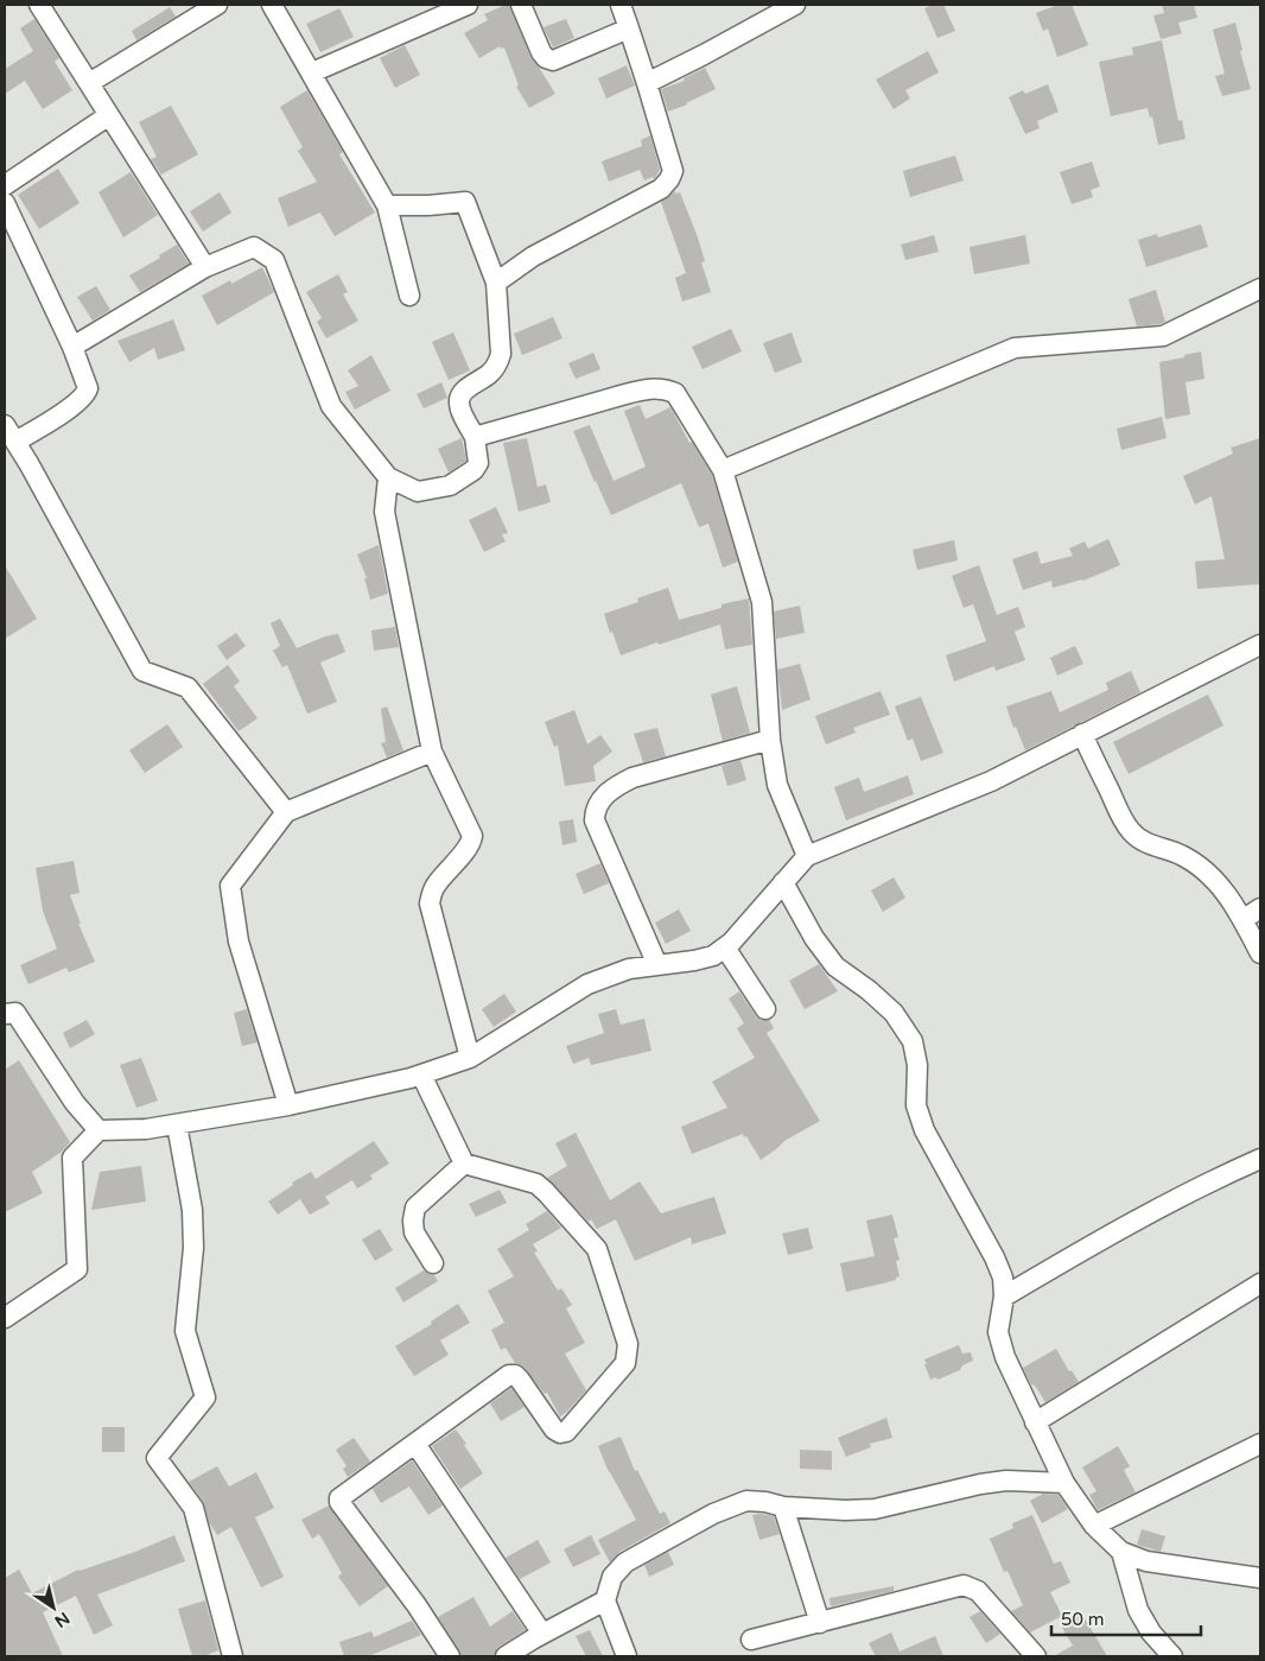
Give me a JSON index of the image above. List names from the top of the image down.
{
  "scale_bar": "50 m",
  "north": "bottom right"
}
